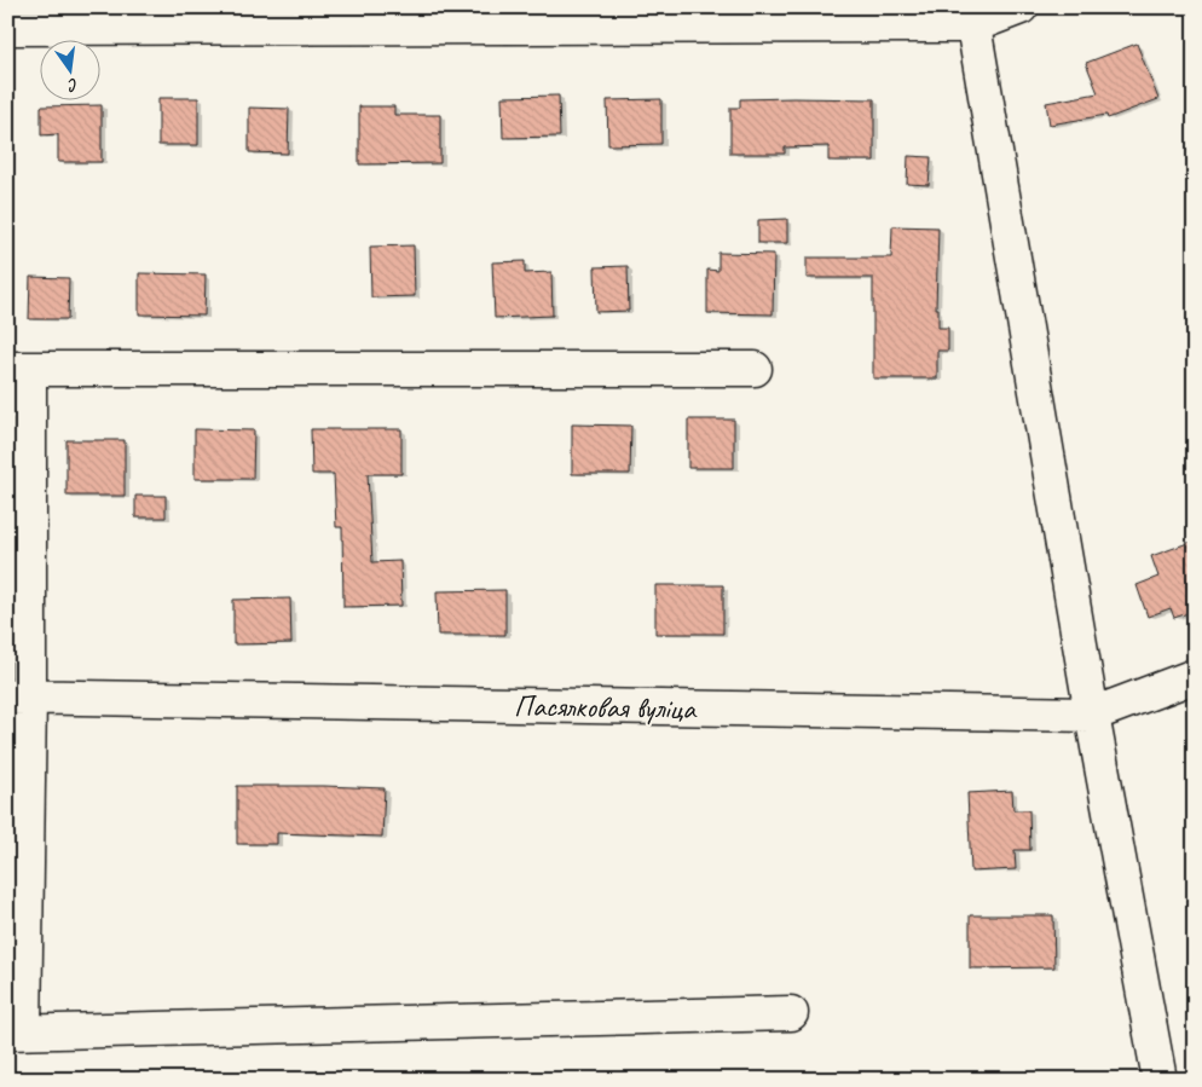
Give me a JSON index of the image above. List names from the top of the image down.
{
  "streets": {
    "street": ["Пасялковая вуліца"]
  },
  "north": "bottom"
}
